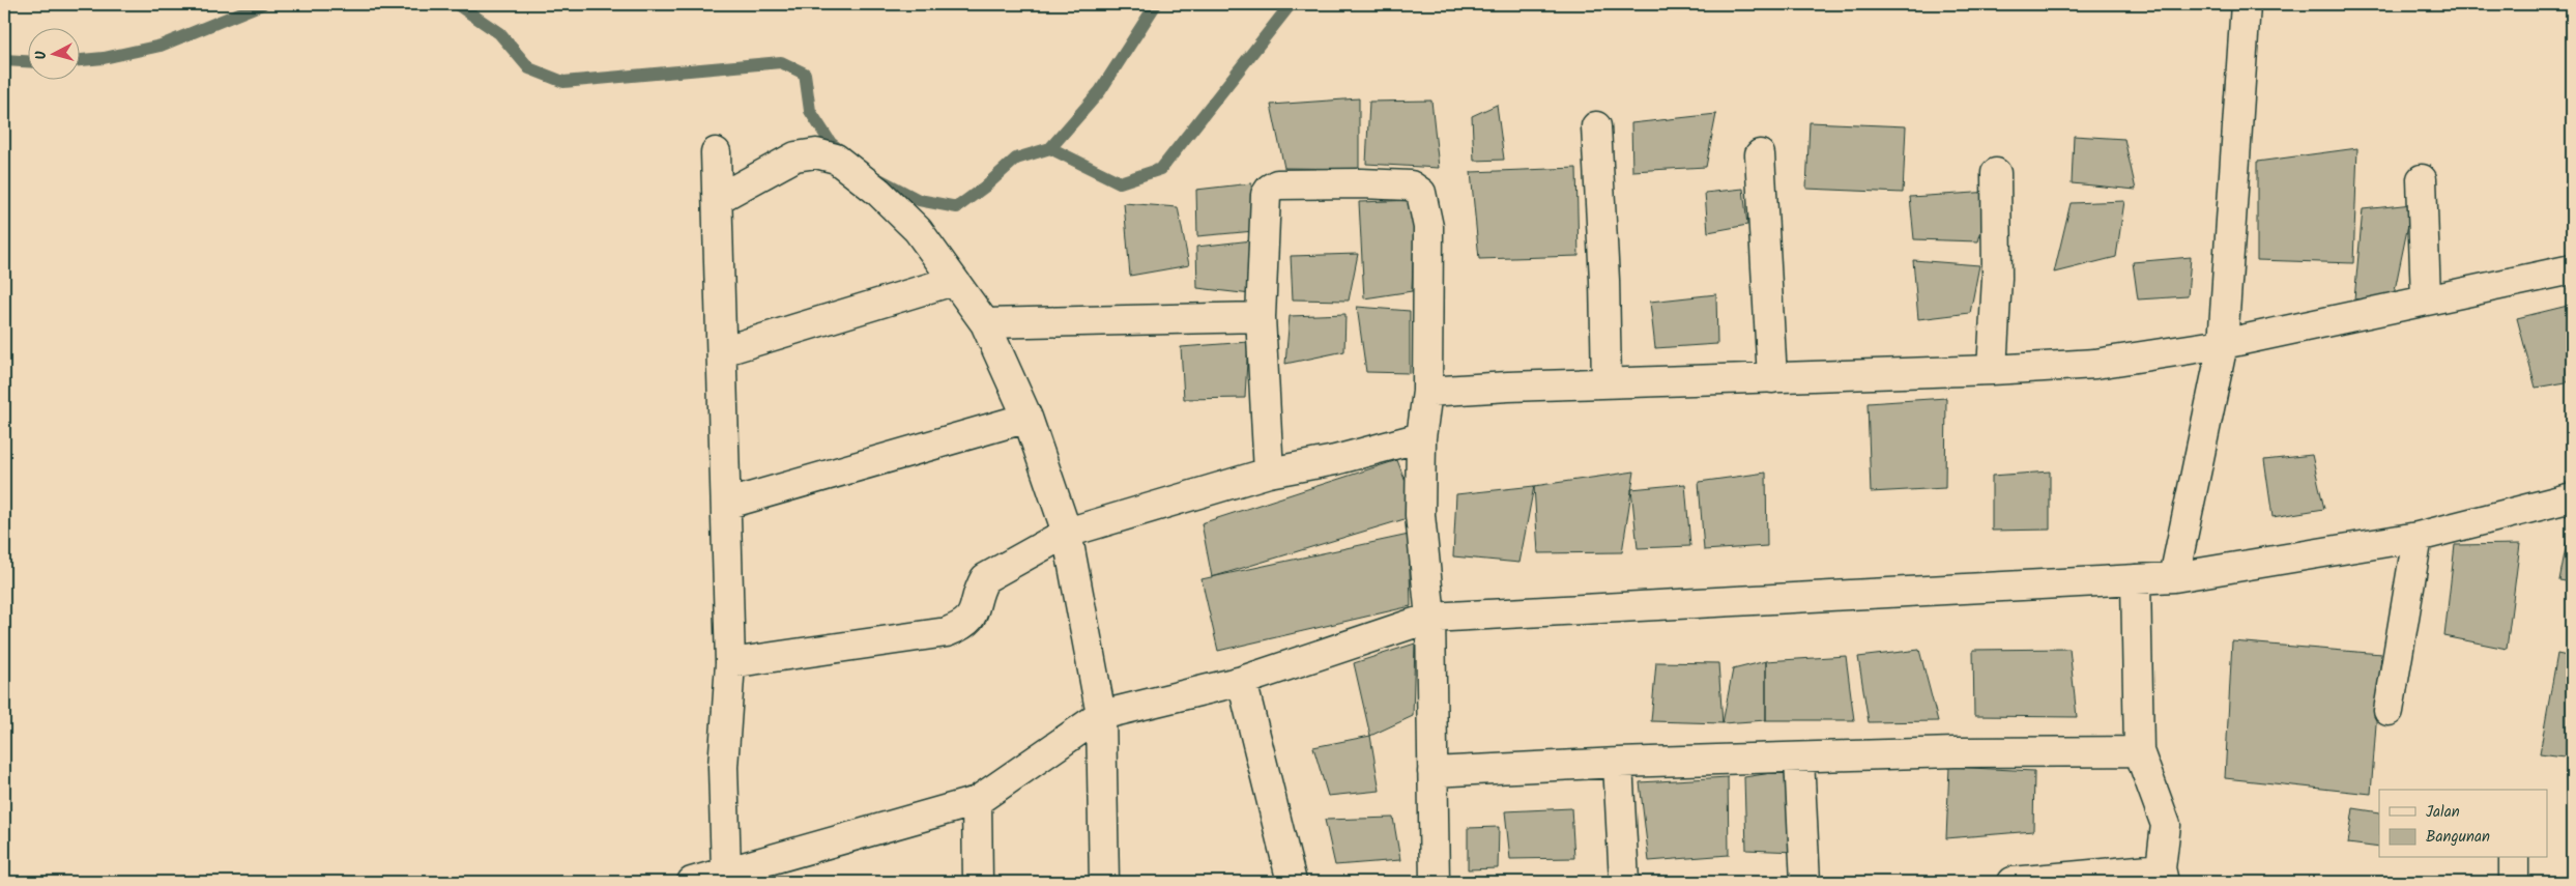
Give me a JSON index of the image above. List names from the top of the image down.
{
  "legend": ["Jalan", "Bangunan"],
  "north": "left"
}
